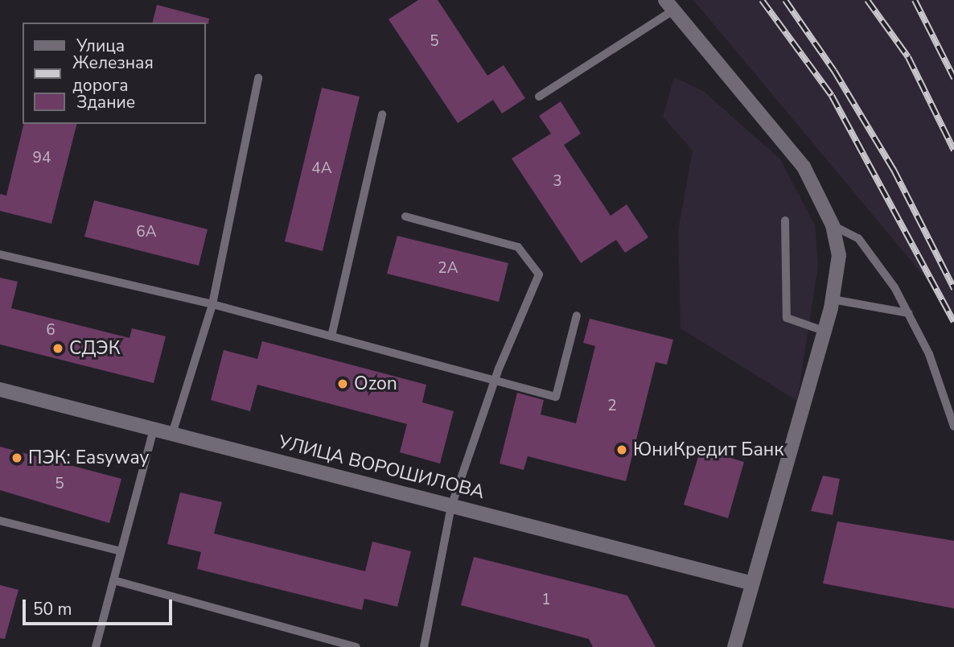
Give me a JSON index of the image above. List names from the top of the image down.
{
  "streets": {
    "street": ["УЛИЦА ВОРОШИЛОВА"]
  },
  "places": [
    "СДЭК",
    "Ozon",
    "ЮниКредит Банк",
    "ПЭК: Easyway"
  ],
  "house_numbers": [
    "5",
    "94",
    "4А",
    "3",
    "6А",
    "2А",
    "6",
    "2",
    "5",
    "1"
  ],
  "legend": ["Улица", "Железная дорога", "Здание"],
  "scale_bar": "50 m"
}
